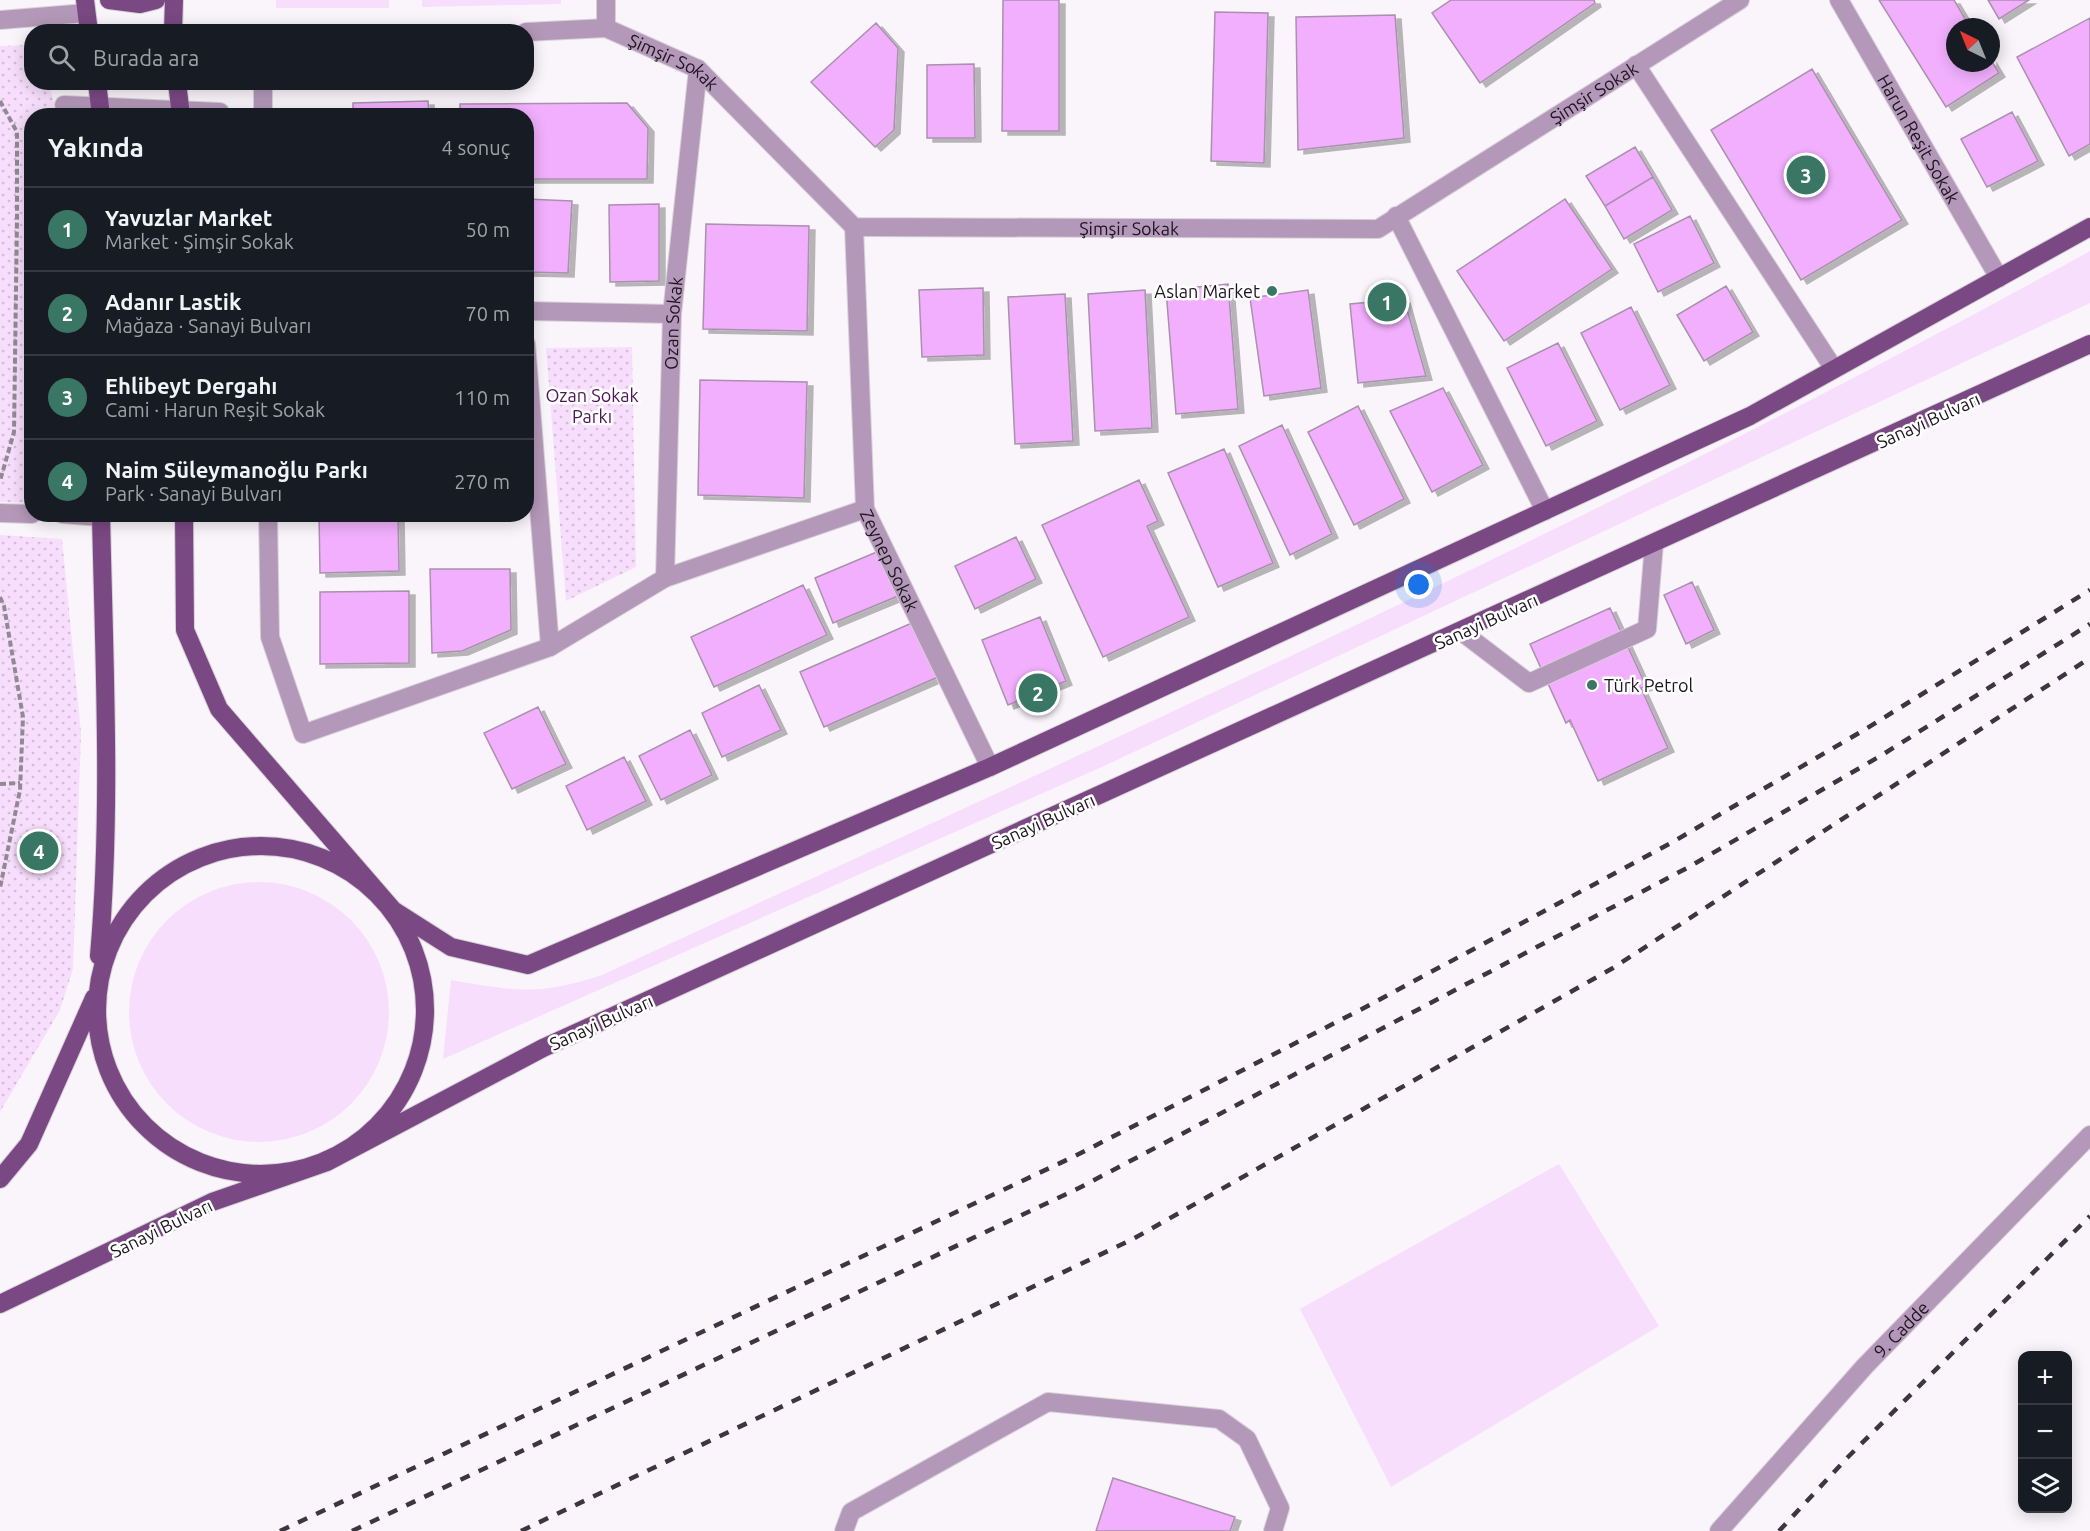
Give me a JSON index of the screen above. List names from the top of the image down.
{
  "streets": {
    "main road": ["Sanayi Bulvarı"],
    "street": [
      "Şimşir Sokak",
      "Harun Reşit Sokak",
      "Ozan Sokak",
      "Zeynep Sokak",
      "9. Cadde"
    ]
  },
  "crossings": [
    ["Şimşir Sokak", "Ozan Sokak"],
    ["Şimşir Sokak", "Zeynep Sokak"]
  ],
  "parks": ["Ozan Sokak Parkı"],
  "places": ["Aslan Market", "Türk Petrol"],
  "north": "top left",
  "page": {
    "search": "Burada ara",
    "heading": ["Yakında", "4 sonuç"],
    "pins": [
      "3",
      "1",
      "2",
      "4"
    ],
    "list": [
      {
        "mark": "1",
        "name": "Yavuzlar Market",
        "note": "Market · Şimşir Sokak",
        "value": "50 m"
      },
      {
        "mark": "2",
        "name": "Adanır Lastik",
        "note": "Mağaza · Sanayi Bulvarı",
        "value": "70 m"
      },
      {
        "mark": "3",
        "name": "Ehlibeyt Dergahı",
        "note": "Cami · Harun Reşit Sokak",
        "value": "110 m"
      },
      {
        "mark": "4",
        "name": "Naim Süleymanoğlu Parkı",
        "note": "Park · Sanayi Bulvarı",
        "value": "270 m"
      }
    ],
    "map_buttons": ["+", "−"]
  }
}
